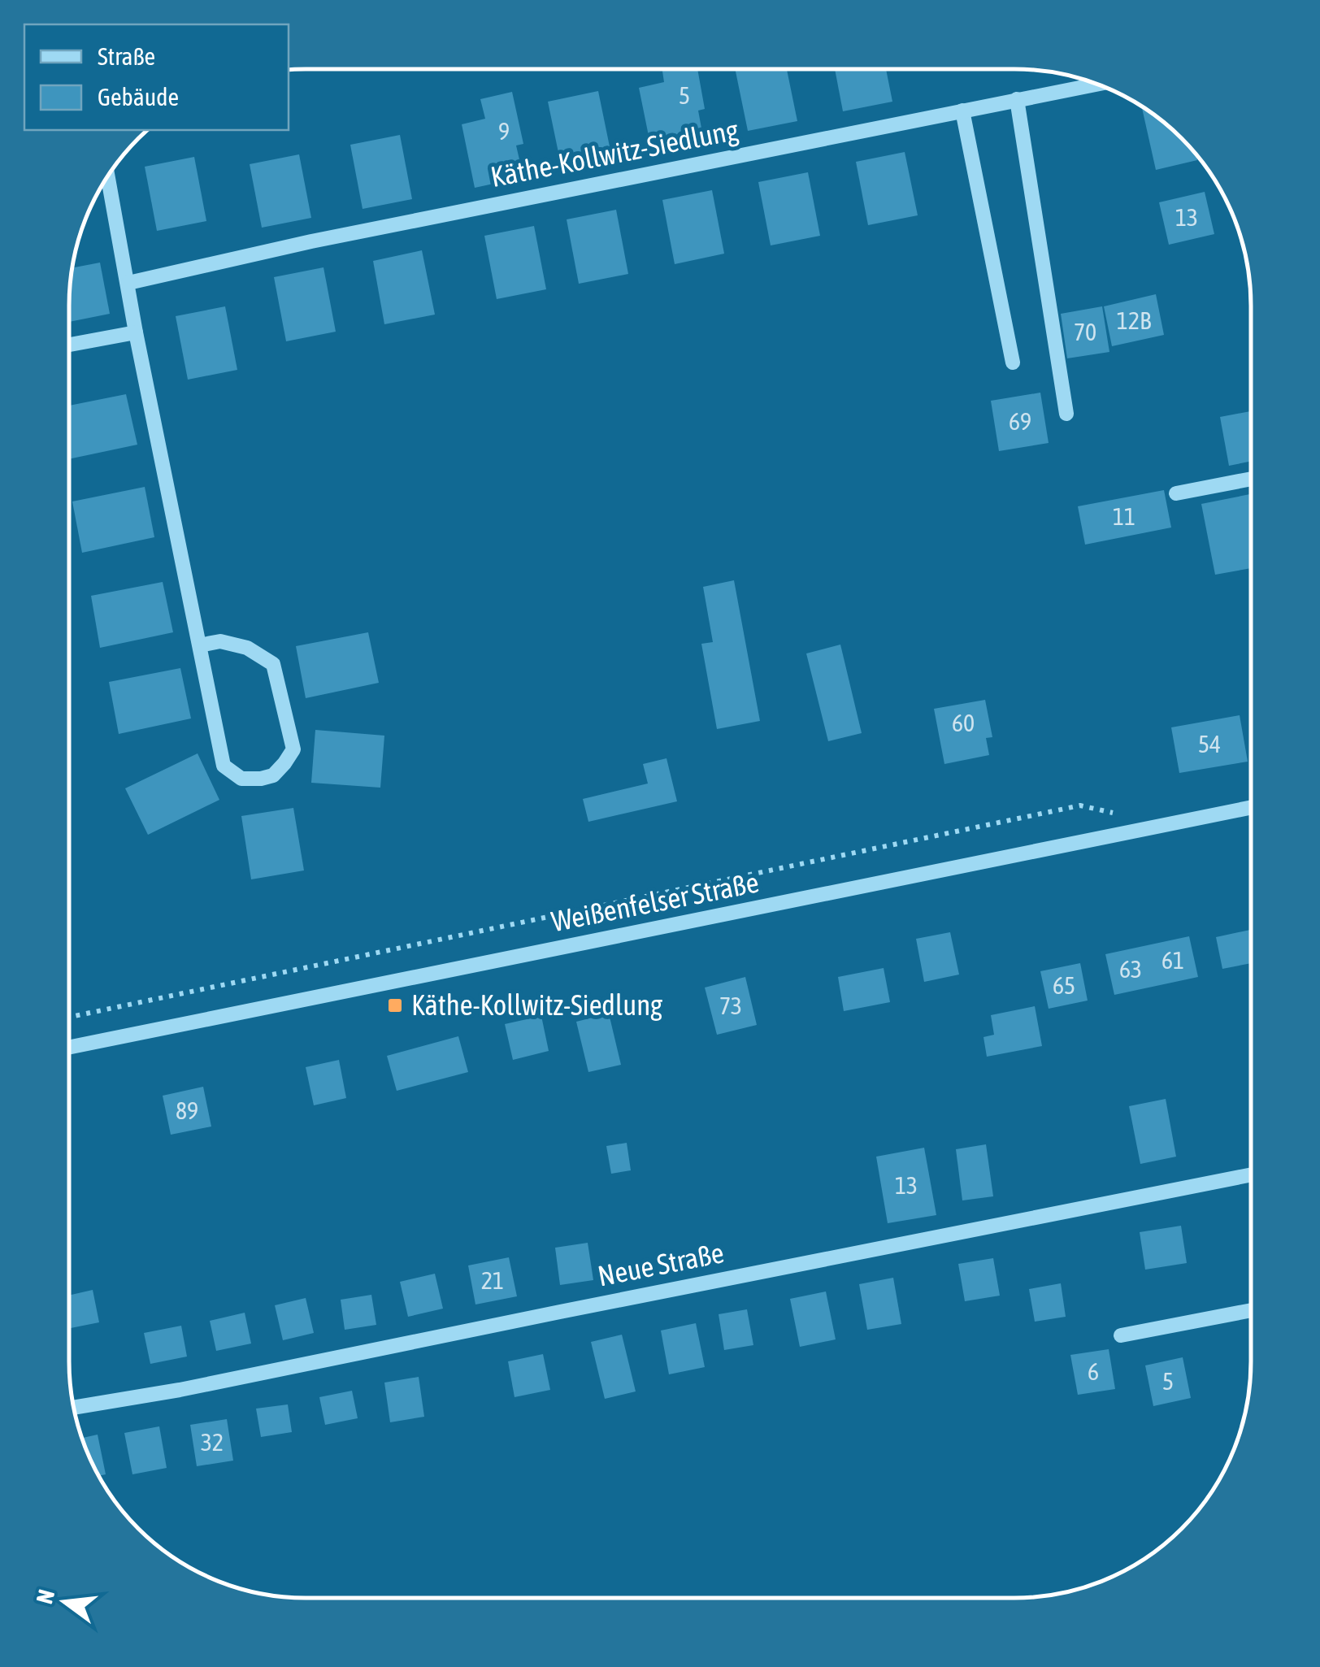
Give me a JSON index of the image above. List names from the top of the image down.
{
  "streets": {
    "street": ["Käthe-Kollwitz-Siedlung", "Weißenfelser Straße", "Neue Straße"]
  },
  "places": {
    "transit": ["Käthe-Kollwitz-Siedlung"]
  },
  "house_numbers": [
    "5",
    "9",
    "13",
    "12B",
    "70",
    "69",
    "11",
    "60",
    "54",
    "61",
    "63",
    "65",
    "73",
    "89",
    "13",
    "21",
    "6",
    "5",
    "32"
  ],
  "legend": ["Straße", "Gebäude"],
  "north": "left"
}
